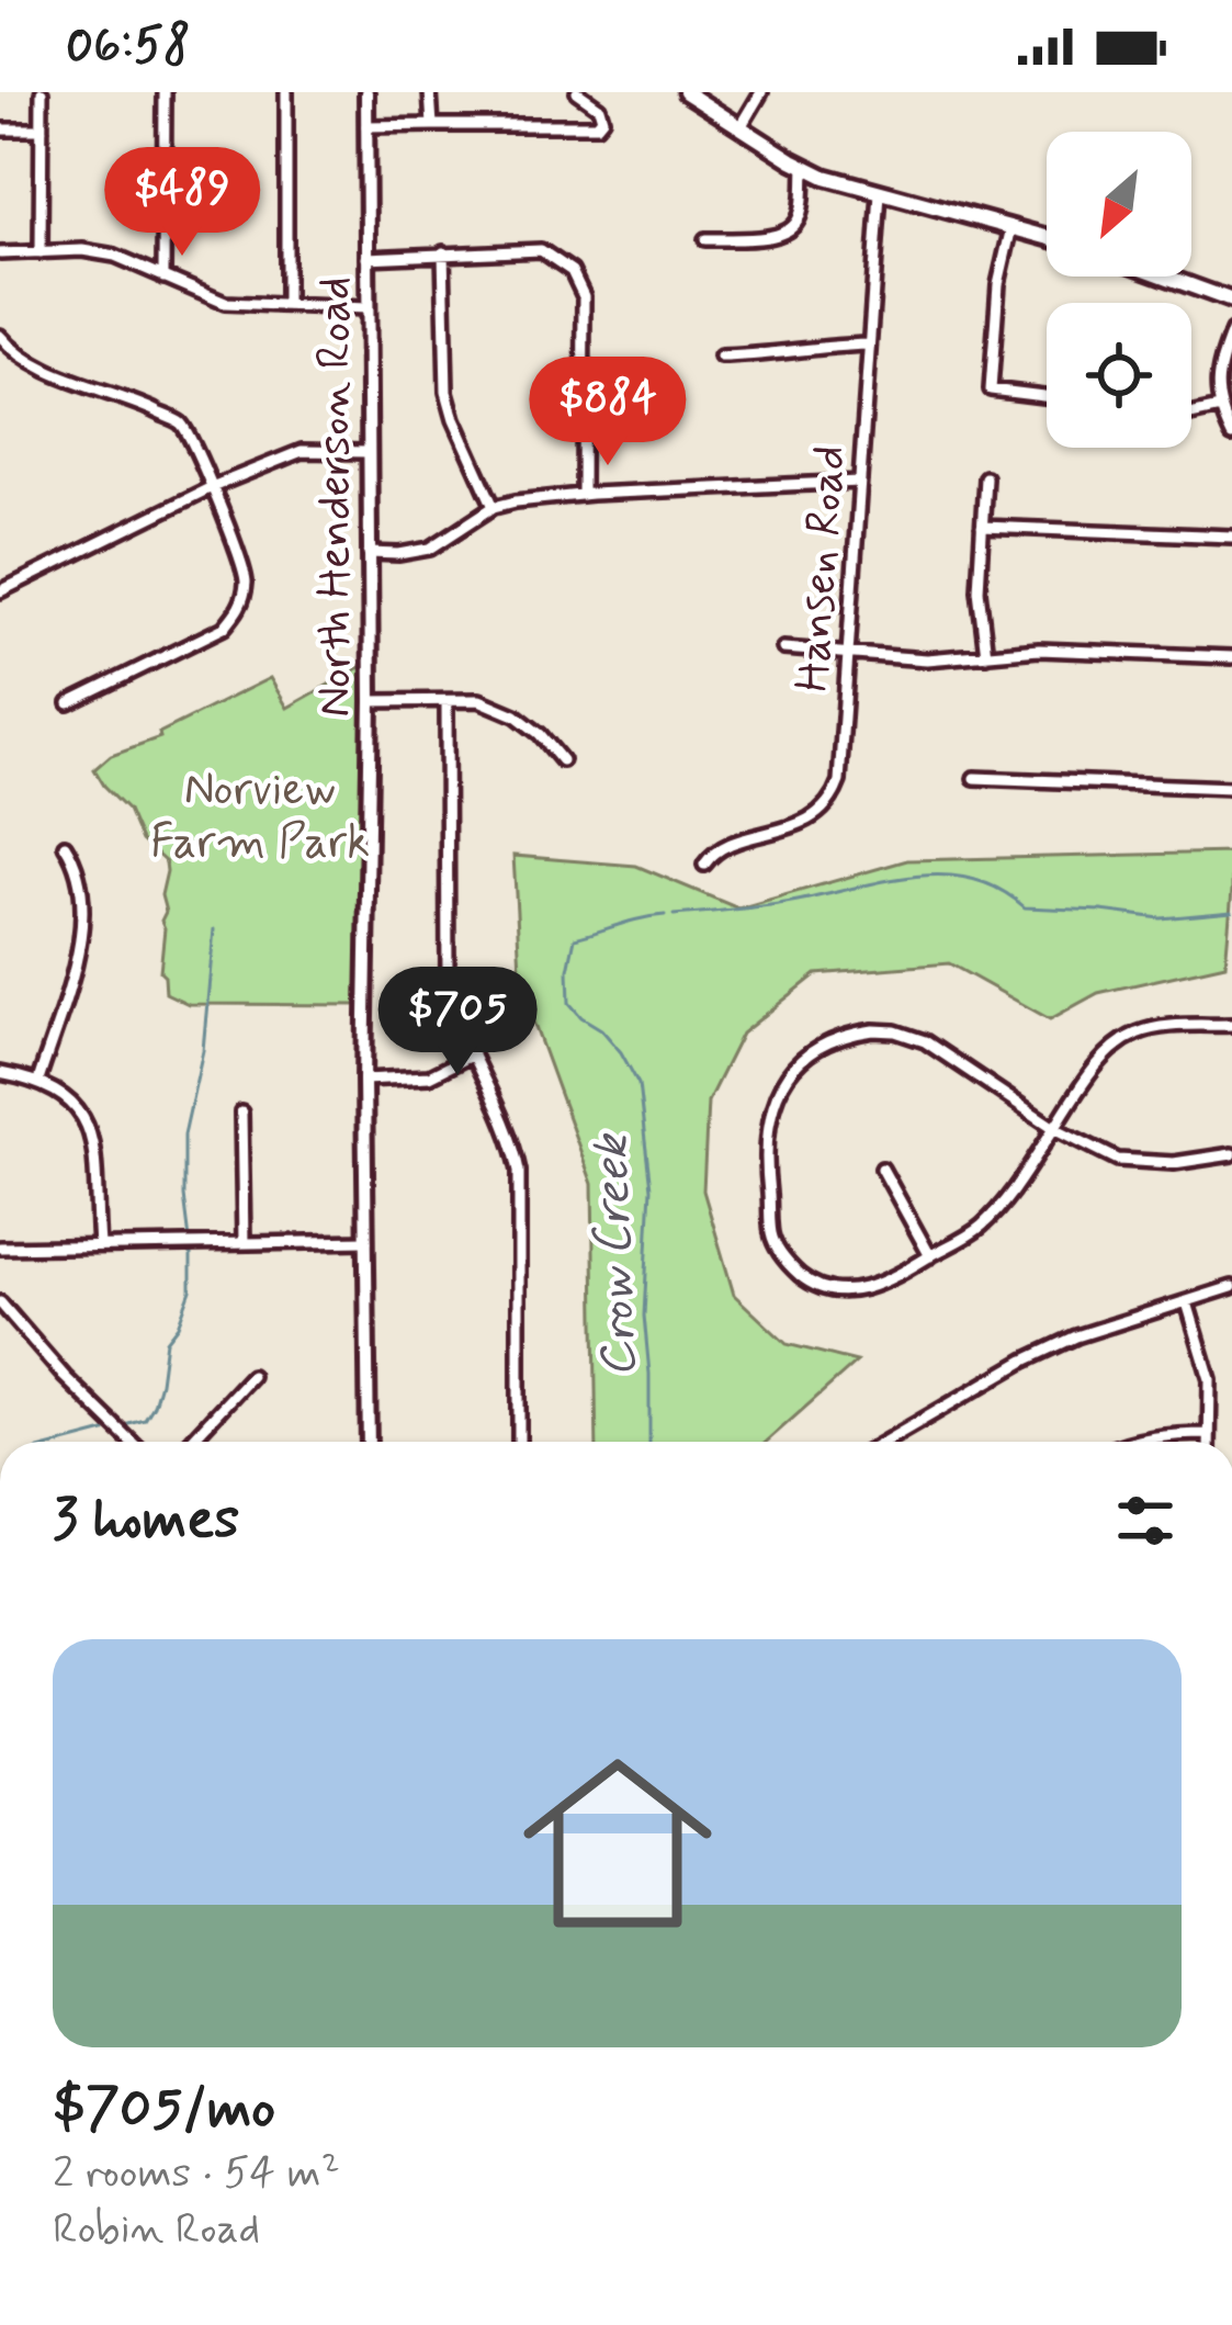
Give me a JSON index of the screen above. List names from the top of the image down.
{
  "streets": {
    "street": ["North Henderson Road", "Hansen Road"]
  },
  "water": ["Crow Creek"],
  "parks": ["Norview Farm Park"],
  "north": "bottom left",
  "page": {
    "status": "06:58",
    "price": ["$489", "$884", "$705"],
    "heading": "3 homes",
    "list": [
      {
        "name": "$705/mo",
        "note": "2 rooms · 54 m² · Robin Road"
      }
    ]
  }
}
